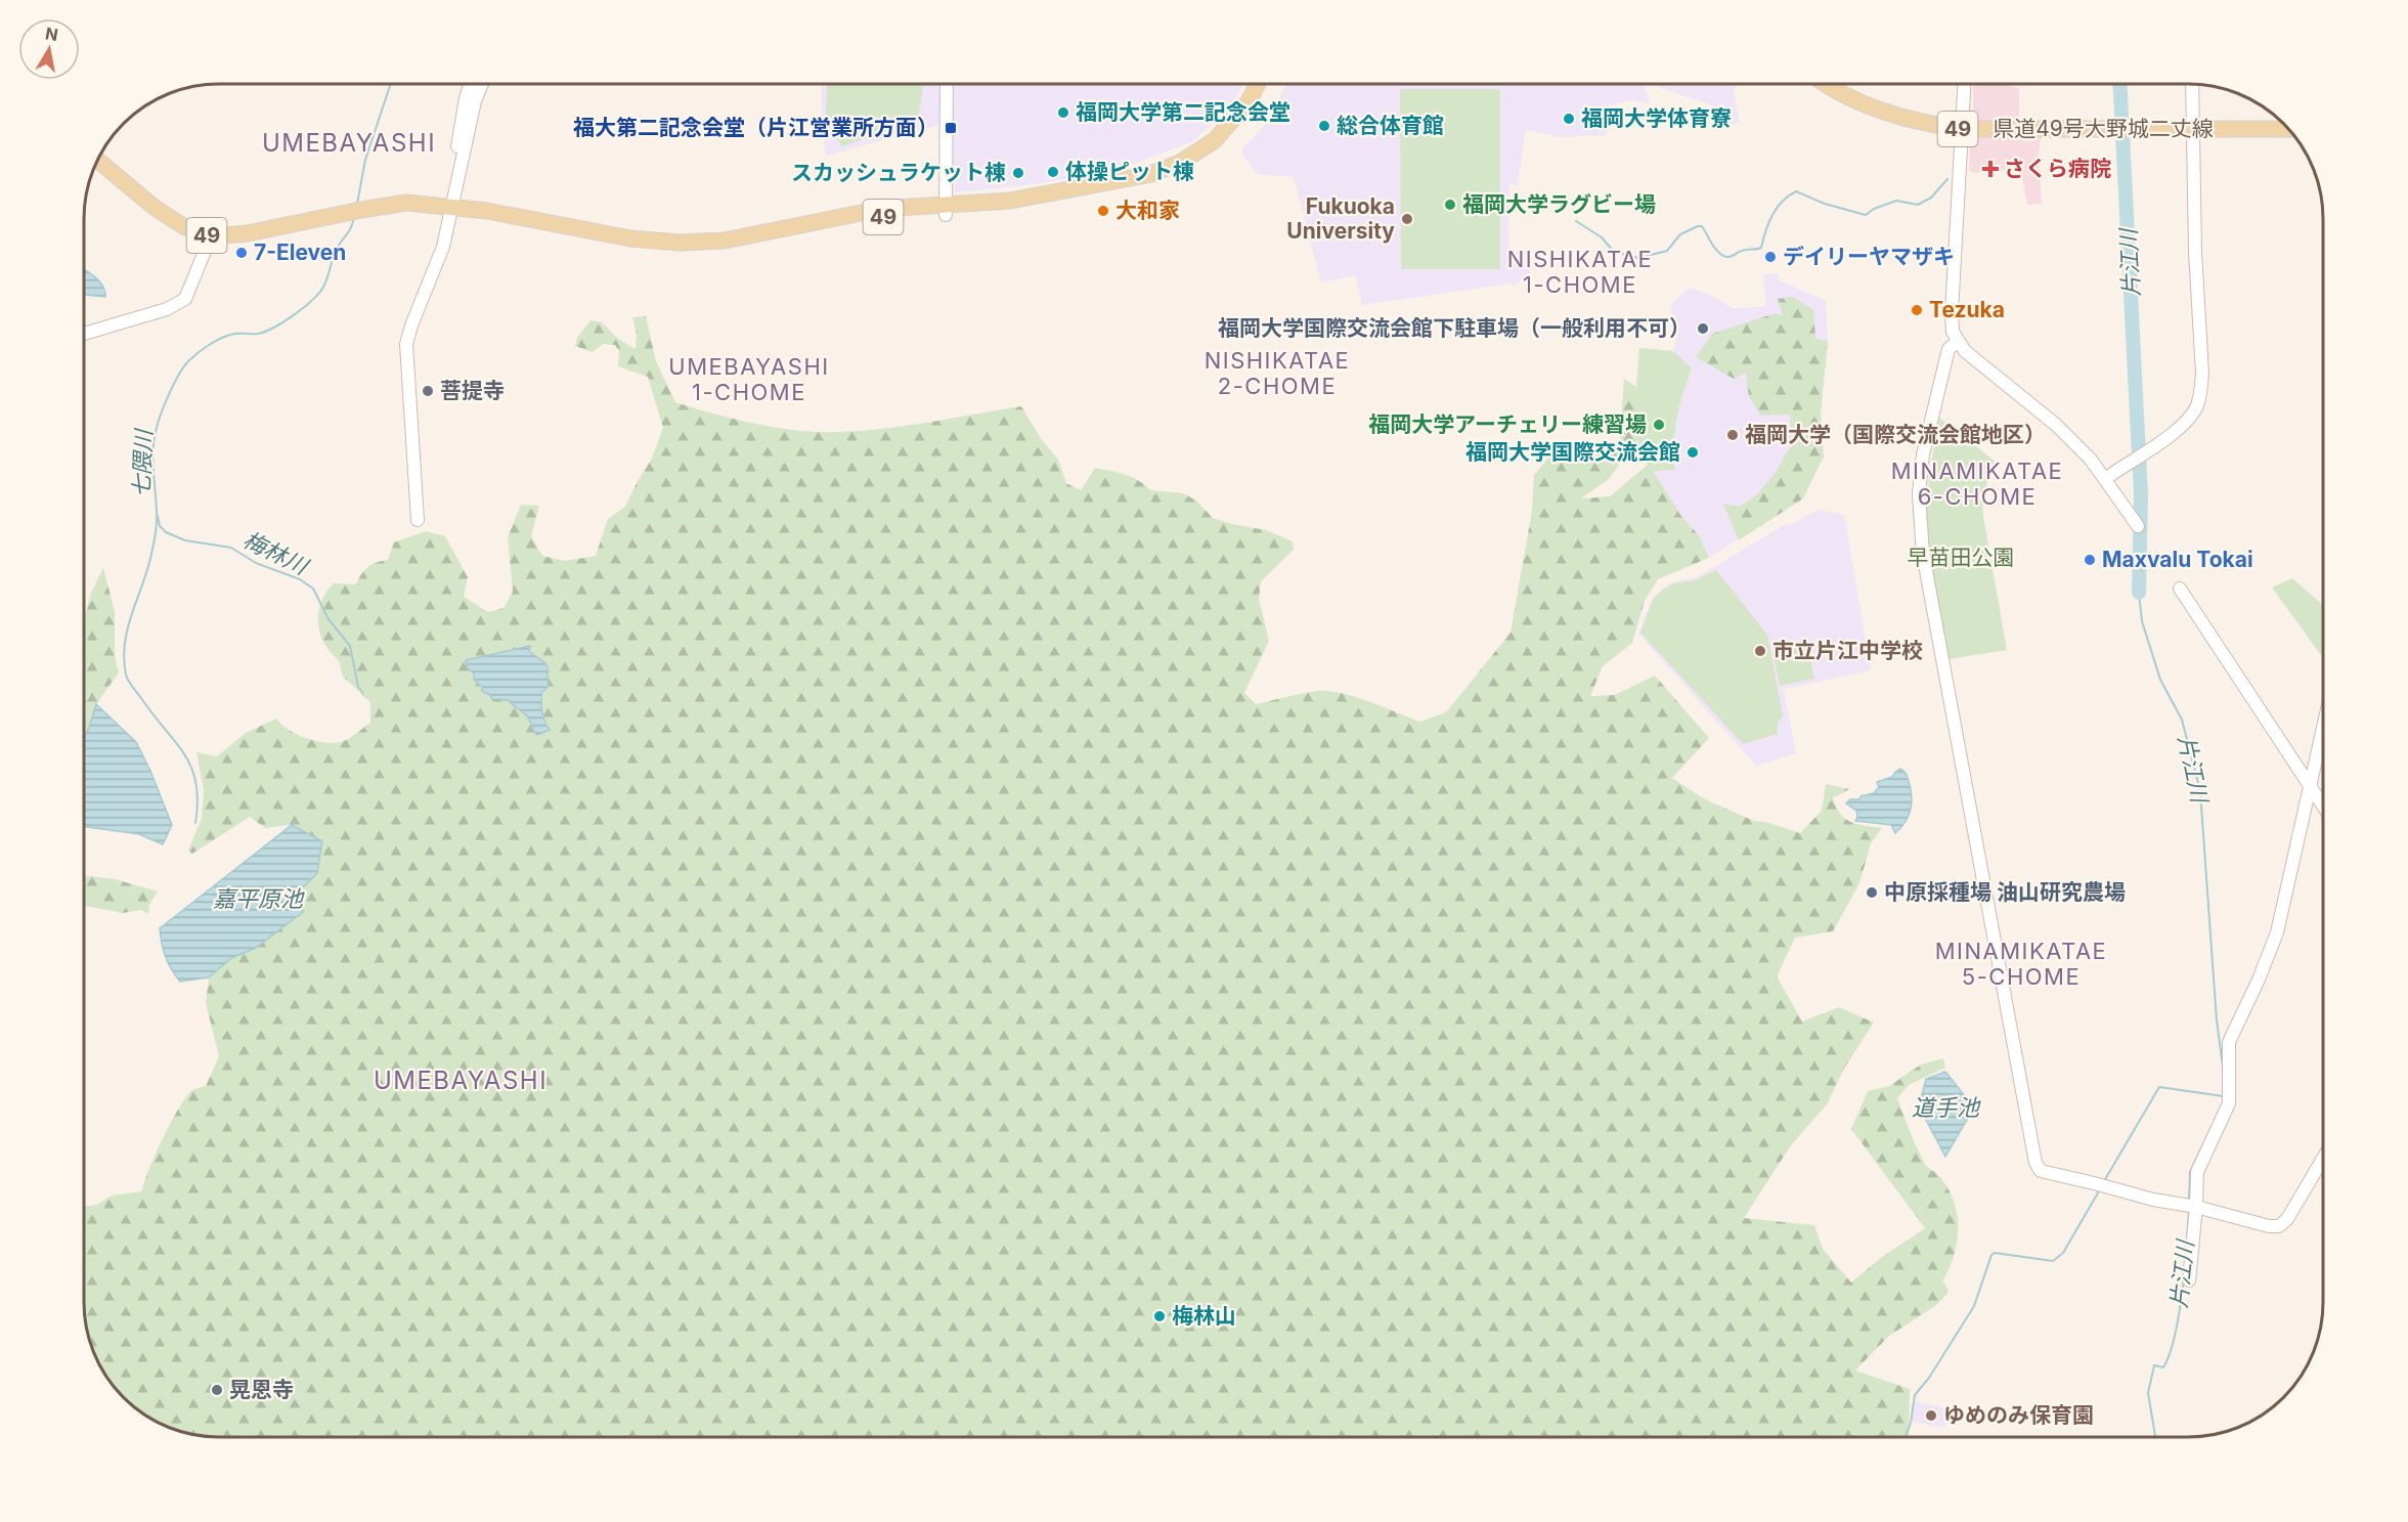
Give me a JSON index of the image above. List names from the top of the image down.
{
  "streets": {
    "main road": ["49", "県道49号大野城二丈線"]
  },
  "districts": [
    "UMEBAYASHI",
    "NISHIKATAE 1-CHOME",
    "NISHIKATAE 2-CHOME",
    "UMEBAYASHI 1-CHOME",
    "MINAMIKATAE 6-CHOME",
    "MINAMIKATAE 5-CHOME",
    "UMEBAYASHI"
  ],
  "water": [
    "片江川",
    "七隈川",
    "梅林川",
    "嘉平原池",
    "道手池"
  ],
  "parks": ["早苗田公園"],
  "places": {
    "other": [
      "福岡大学第二記念会堂",
      "福岡大学体育寮",
      "総合体育館",
      "体操ピット棟",
      "スカッシュラケット棟",
      "福岡大学ラグビー場",
      "大和家",
      "Fukuoka University",
      "7-Eleven",
      "デイリーヤマザキ",
      "Tezuka",
      "福岡大学国際交流会館下駐車場（一般利用不可）",
      "菩提寺",
      "福岡大学アーチェリー練習場",
      "福岡大学（国際交流会館地区）",
      "福岡大学国際交流会館",
      "Maxvalu Tokai",
      "市立片江中学校",
      "中原採種場 油山研究農場",
      "梅林山",
      "晃恩寺",
      "ゆめのみ保育園"
    ],
    "transit": ["福大第二記念会堂（片江営業所方面）"],
    "health": ["さくら病院"]
  },
  "north": "top"
}
